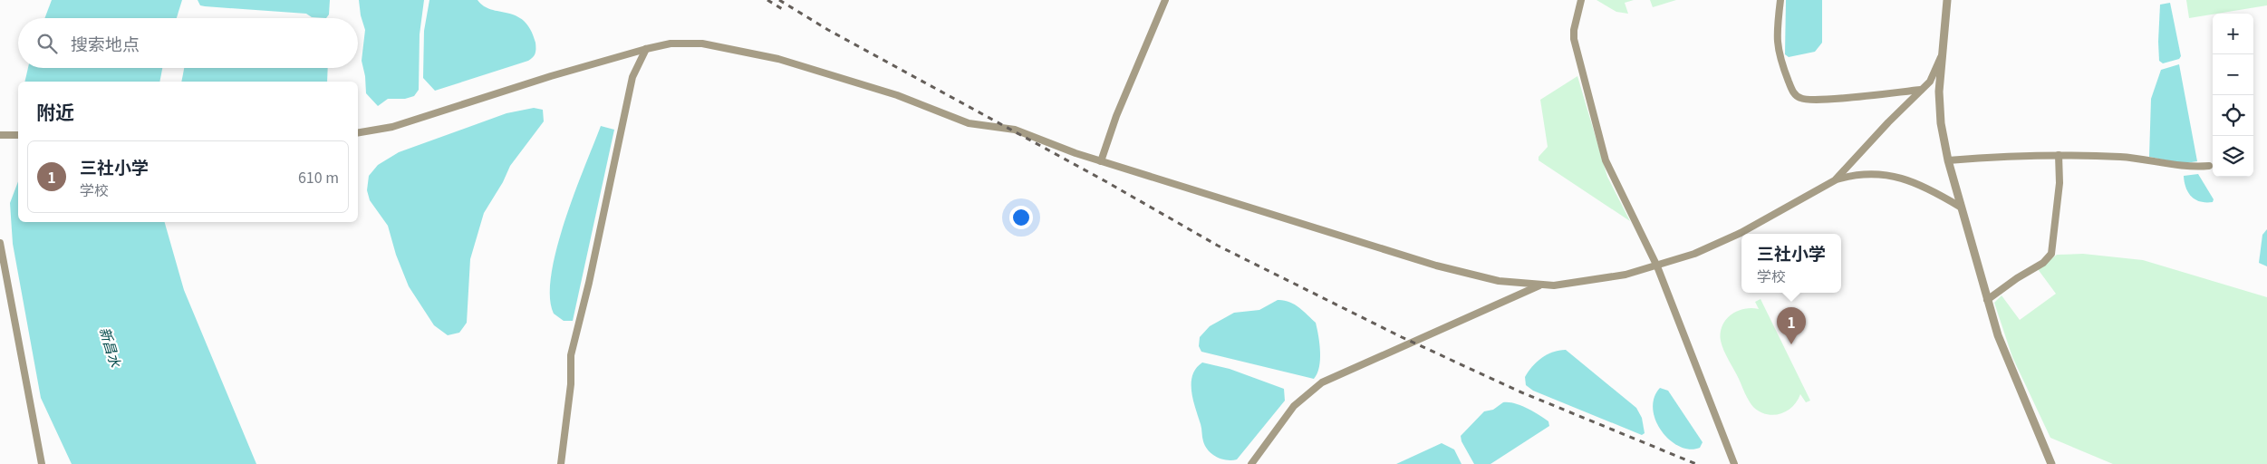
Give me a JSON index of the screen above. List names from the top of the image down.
{
  "water": ["新昌水"],
  "page": {
    "map_buttons": ["+", "−"],
    "search": "搜索地点",
    "heading": "附近",
    "list": [
      {
        "mark": "1",
        "name": "三社小学",
        "note": "学校",
        "value": "610 m"
      }
    ],
    "popup": ["三社小学", "学校"],
    "pins": "1"
  }
}
